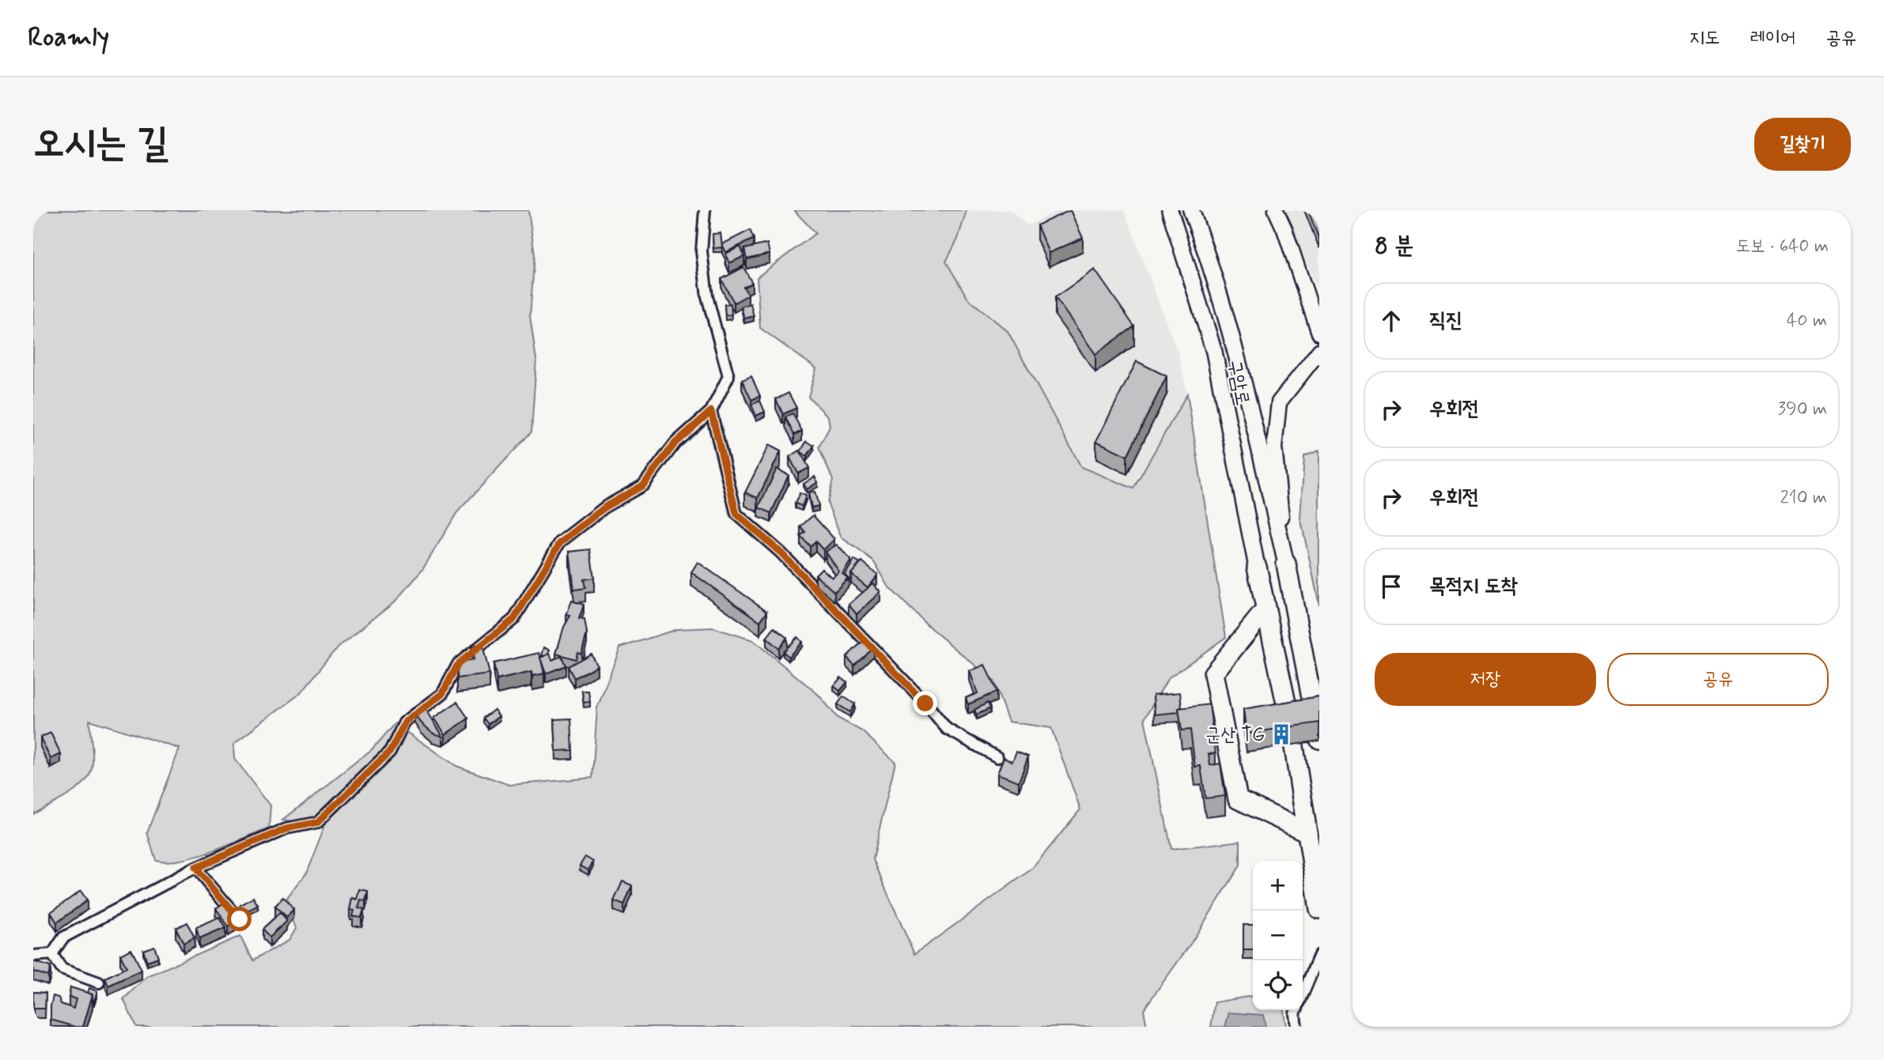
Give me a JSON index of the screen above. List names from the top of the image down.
{
  "streets": {
    "main road": ["구암로"]
  },
  "places": {
    "building": ["군산 TG"]
  },
  "page": {
    "header": "Roamly",
    "nav": ["지도", "레이어", "공유"],
    "buttons": [
      "길찾기",
      ["저장", "공유"]
    ],
    "title": "오시는 길",
    "heading": ["8 분", "도보 · 640 m"],
    "list": [
      ["직진", "40 m"],
      ["우회전", "390 m"],
      ["우회전", "210 m"],
      "목적지 도착"
    ],
    "map_buttons": ["+", "−"]
  }
}
